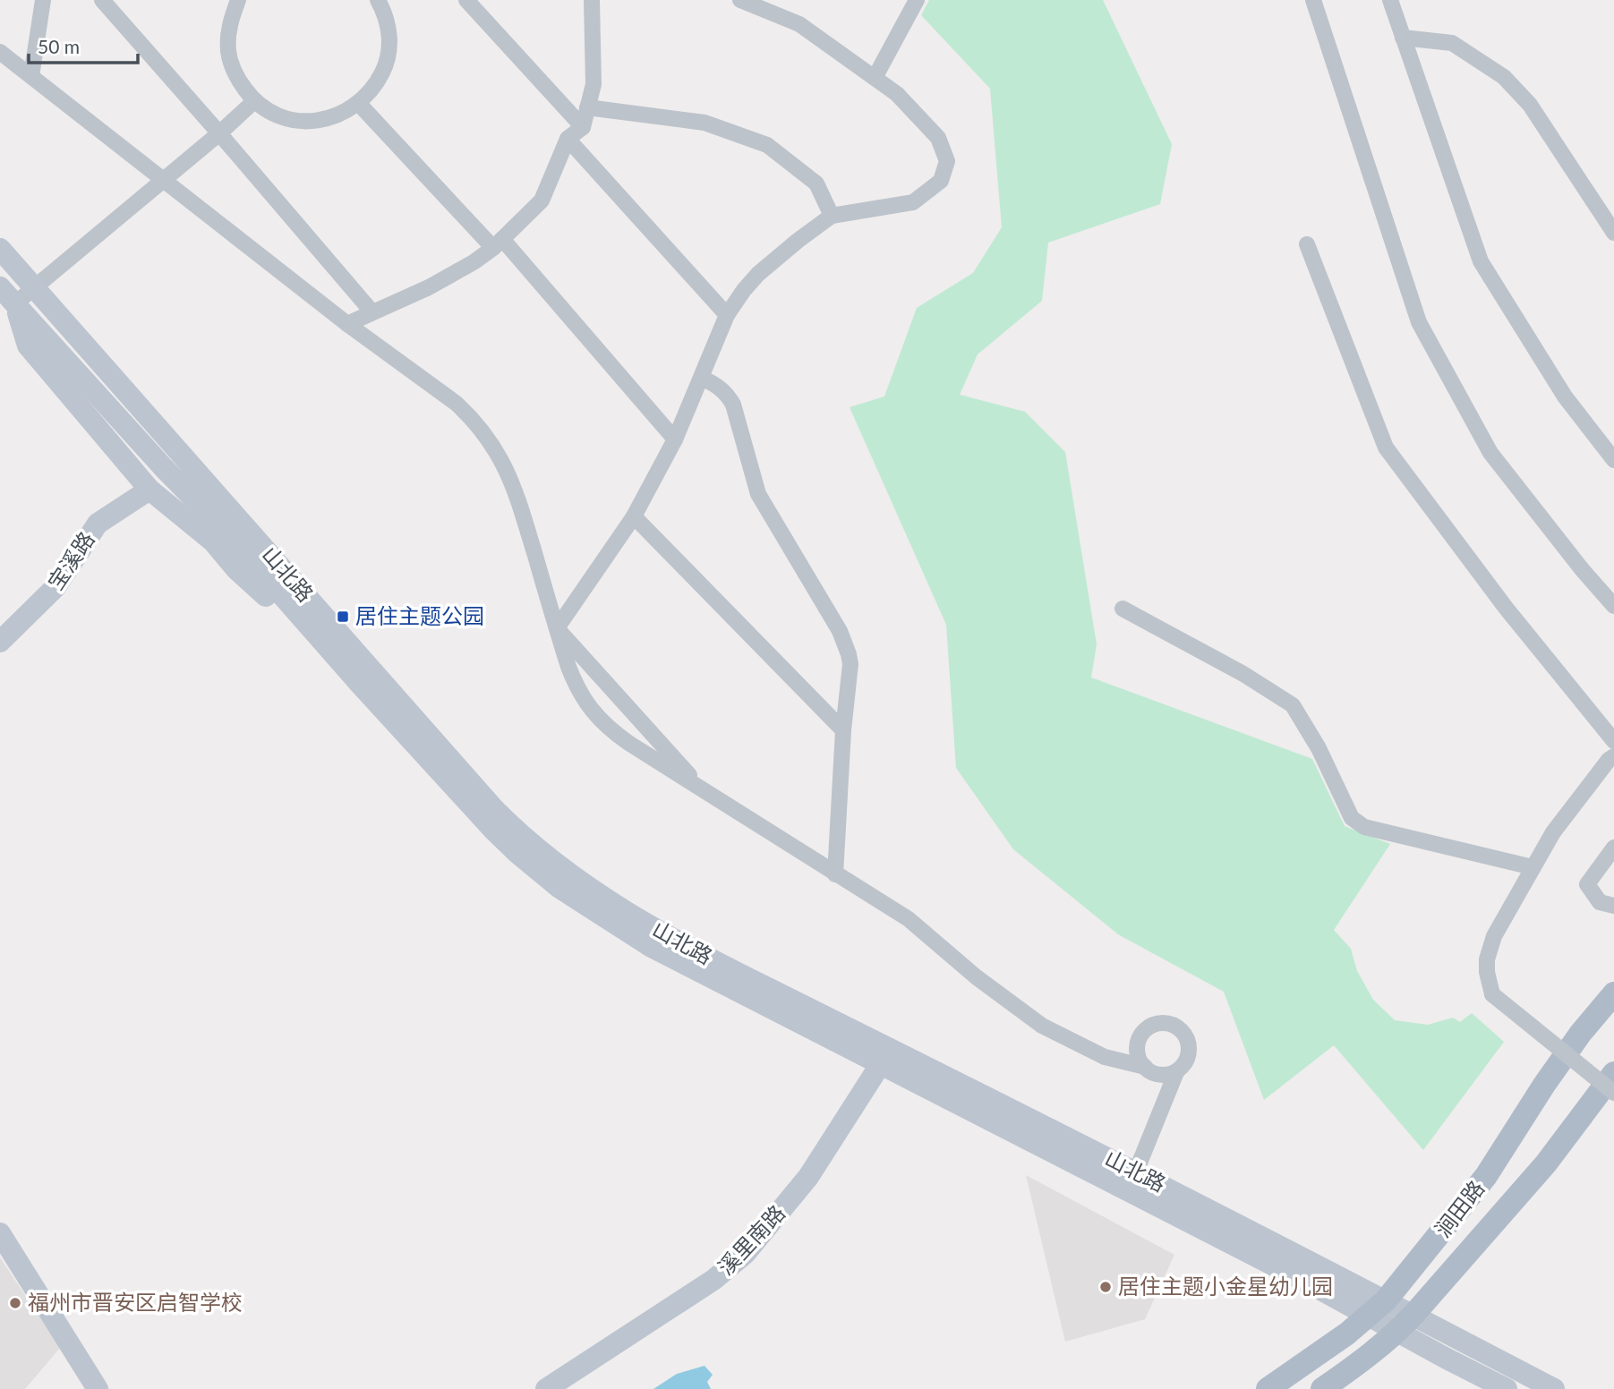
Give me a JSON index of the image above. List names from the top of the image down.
{
  "streets": {
    "main road": [
      "宝溪路",
      "山北路",
      "涧田路",
      "溪里南路"
    ]
  },
  "crossings": [
    ["山北路", "涧田路"],
    ["山北路", "溪里南路"]
  ],
  "places": {
    "transit": ["居住主题公园"],
    "other": ["居住主题小金星幼儿园", "福州市晋安区启智学校"]
  },
  "scale_bar": "50 m"
}
